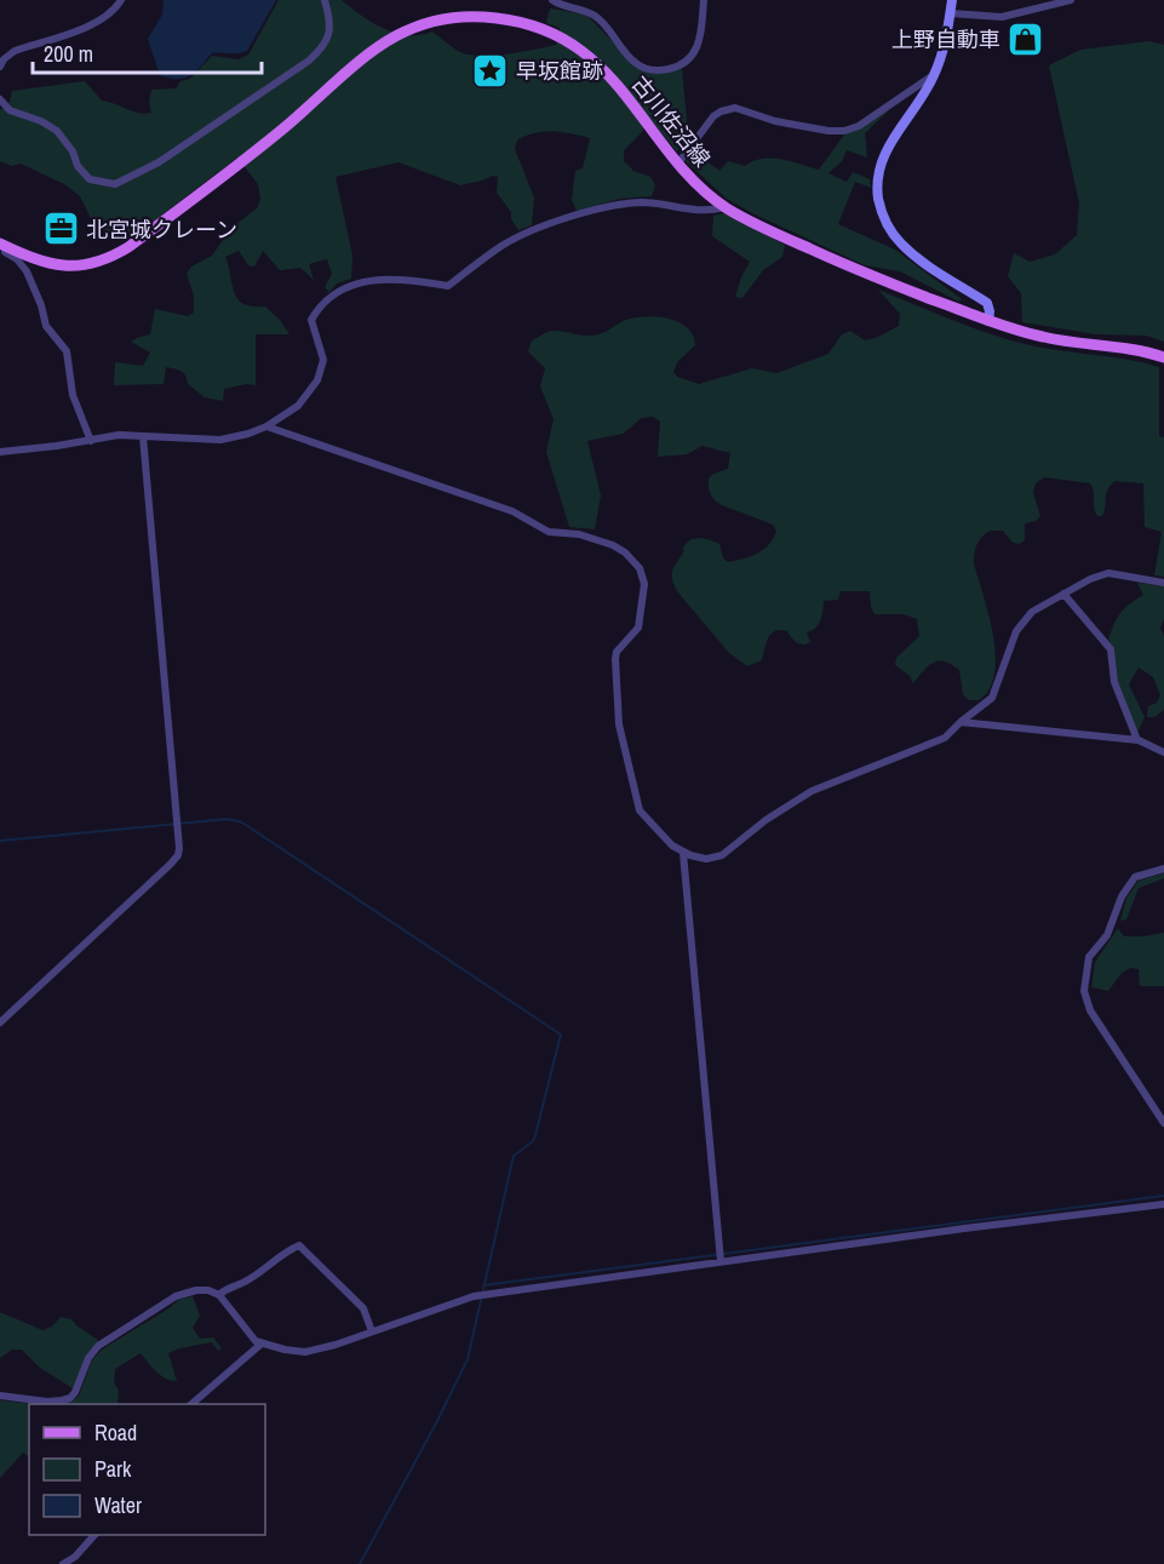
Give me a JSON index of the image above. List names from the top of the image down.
{
  "streets": {
    "main road": ["古川佐沼線"]
  },
  "places": {
    "shop": ["上野自動車"],
    "place": ["早坂館跡"],
    "office": ["北宮城クレーン"]
  },
  "legend": ["Road", "Park", "Water"],
  "scale_bar": "200 m"
}
